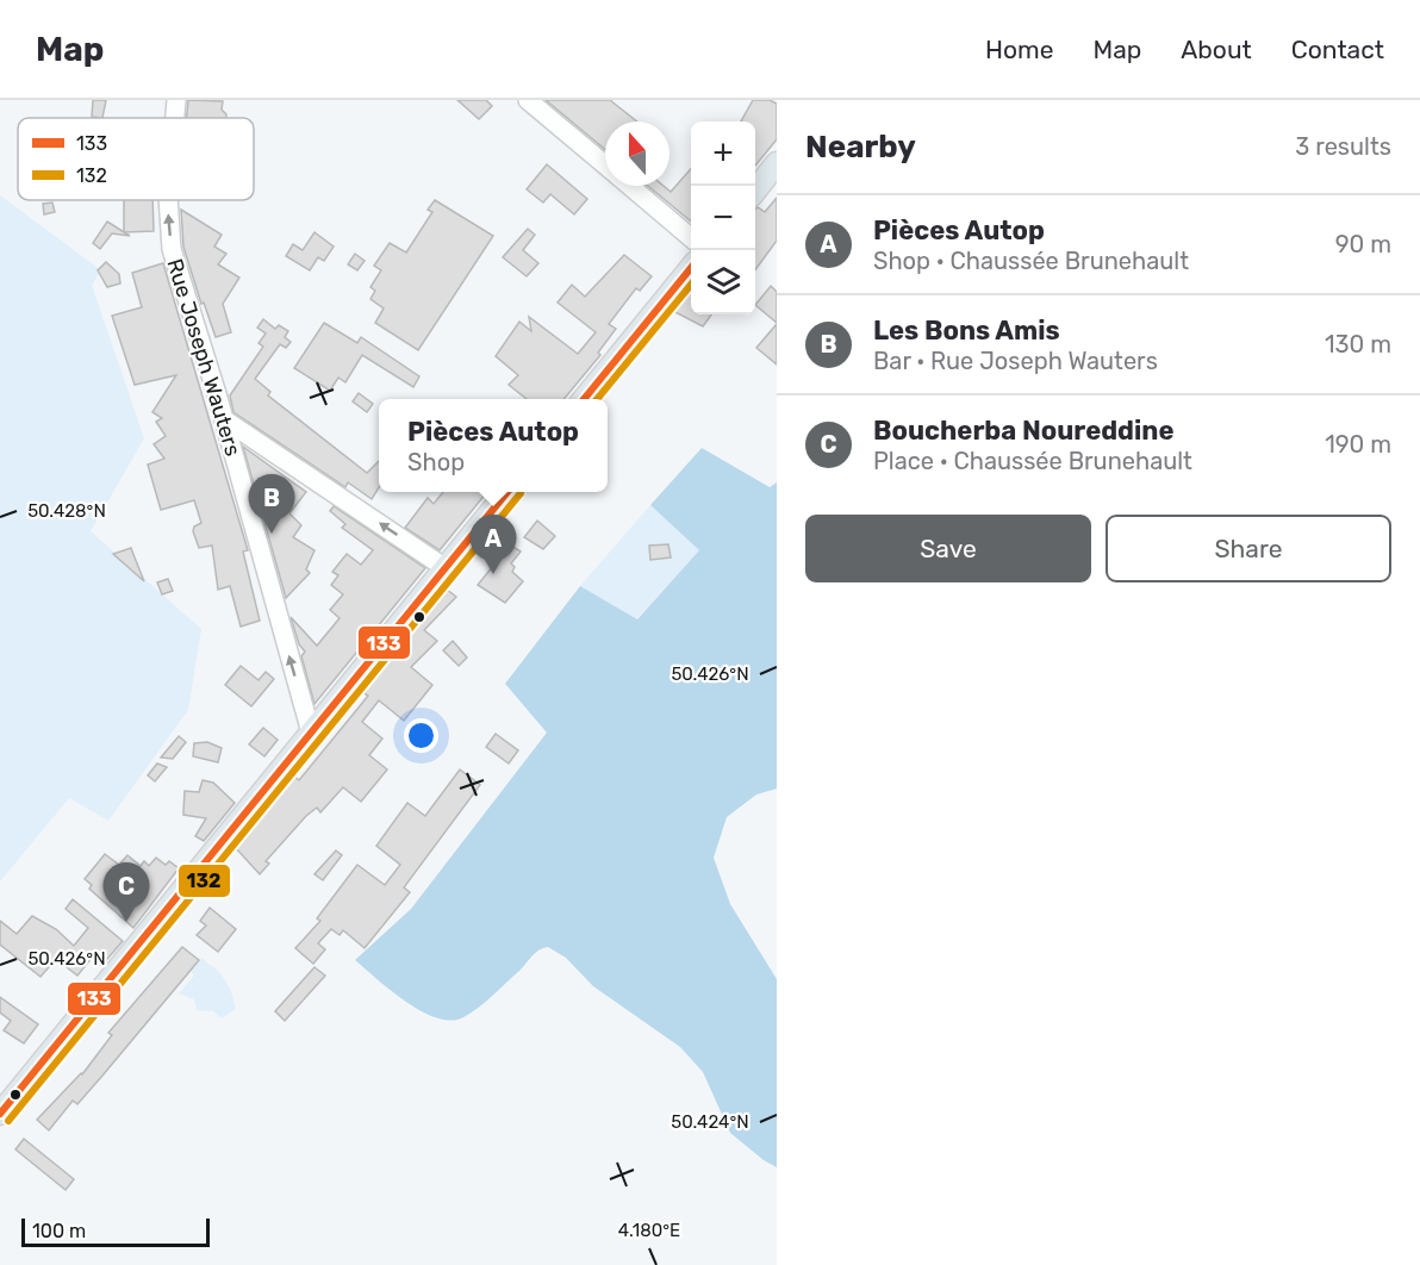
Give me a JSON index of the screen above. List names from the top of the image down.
{
  "streets": {
    "street": ["Rue Joseph Wauters"]
  },
  "one_way": ["Rue Joseph Wauters"],
  "lines": ["transit line 133", "transit line 132"],
  "legend": ["133", "132"],
  "scale_bar": "100 m",
  "north": "top",
  "page": {
    "header": "Map",
    "nav": [
      "Home",
      "Map",
      "About",
      "Contact"
    ],
    "heading": ["Nearby", "3 results"],
    "map_buttons": ["+", "−"],
    "list": [
      {
        "mark": "A",
        "name": "Pièces Autop",
        "note": "Shop · Chaussée Brunehault",
        "value": "90 m"
      },
      {
        "mark": "B",
        "name": "Les Bons Amis",
        "note": "Bar · Rue Joseph Wauters",
        "value": "130 m"
      },
      {
        "mark": "C",
        "name": "Boucherba Noureddine",
        "note": "Place · Chaussée Brunehault",
        "value": "190 m"
      }
    ],
    "popup": ["Pièces Autop", "Shop"],
    "pins": ["B", "A", "C"],
    "buttons": ["Save", "Share"],
    "scale": "100 m"
  },
  "coordinates": [
    "50.428°N",
    "50.426°N",
    "50.424°N",
    "4.180°E"
  ]
}
